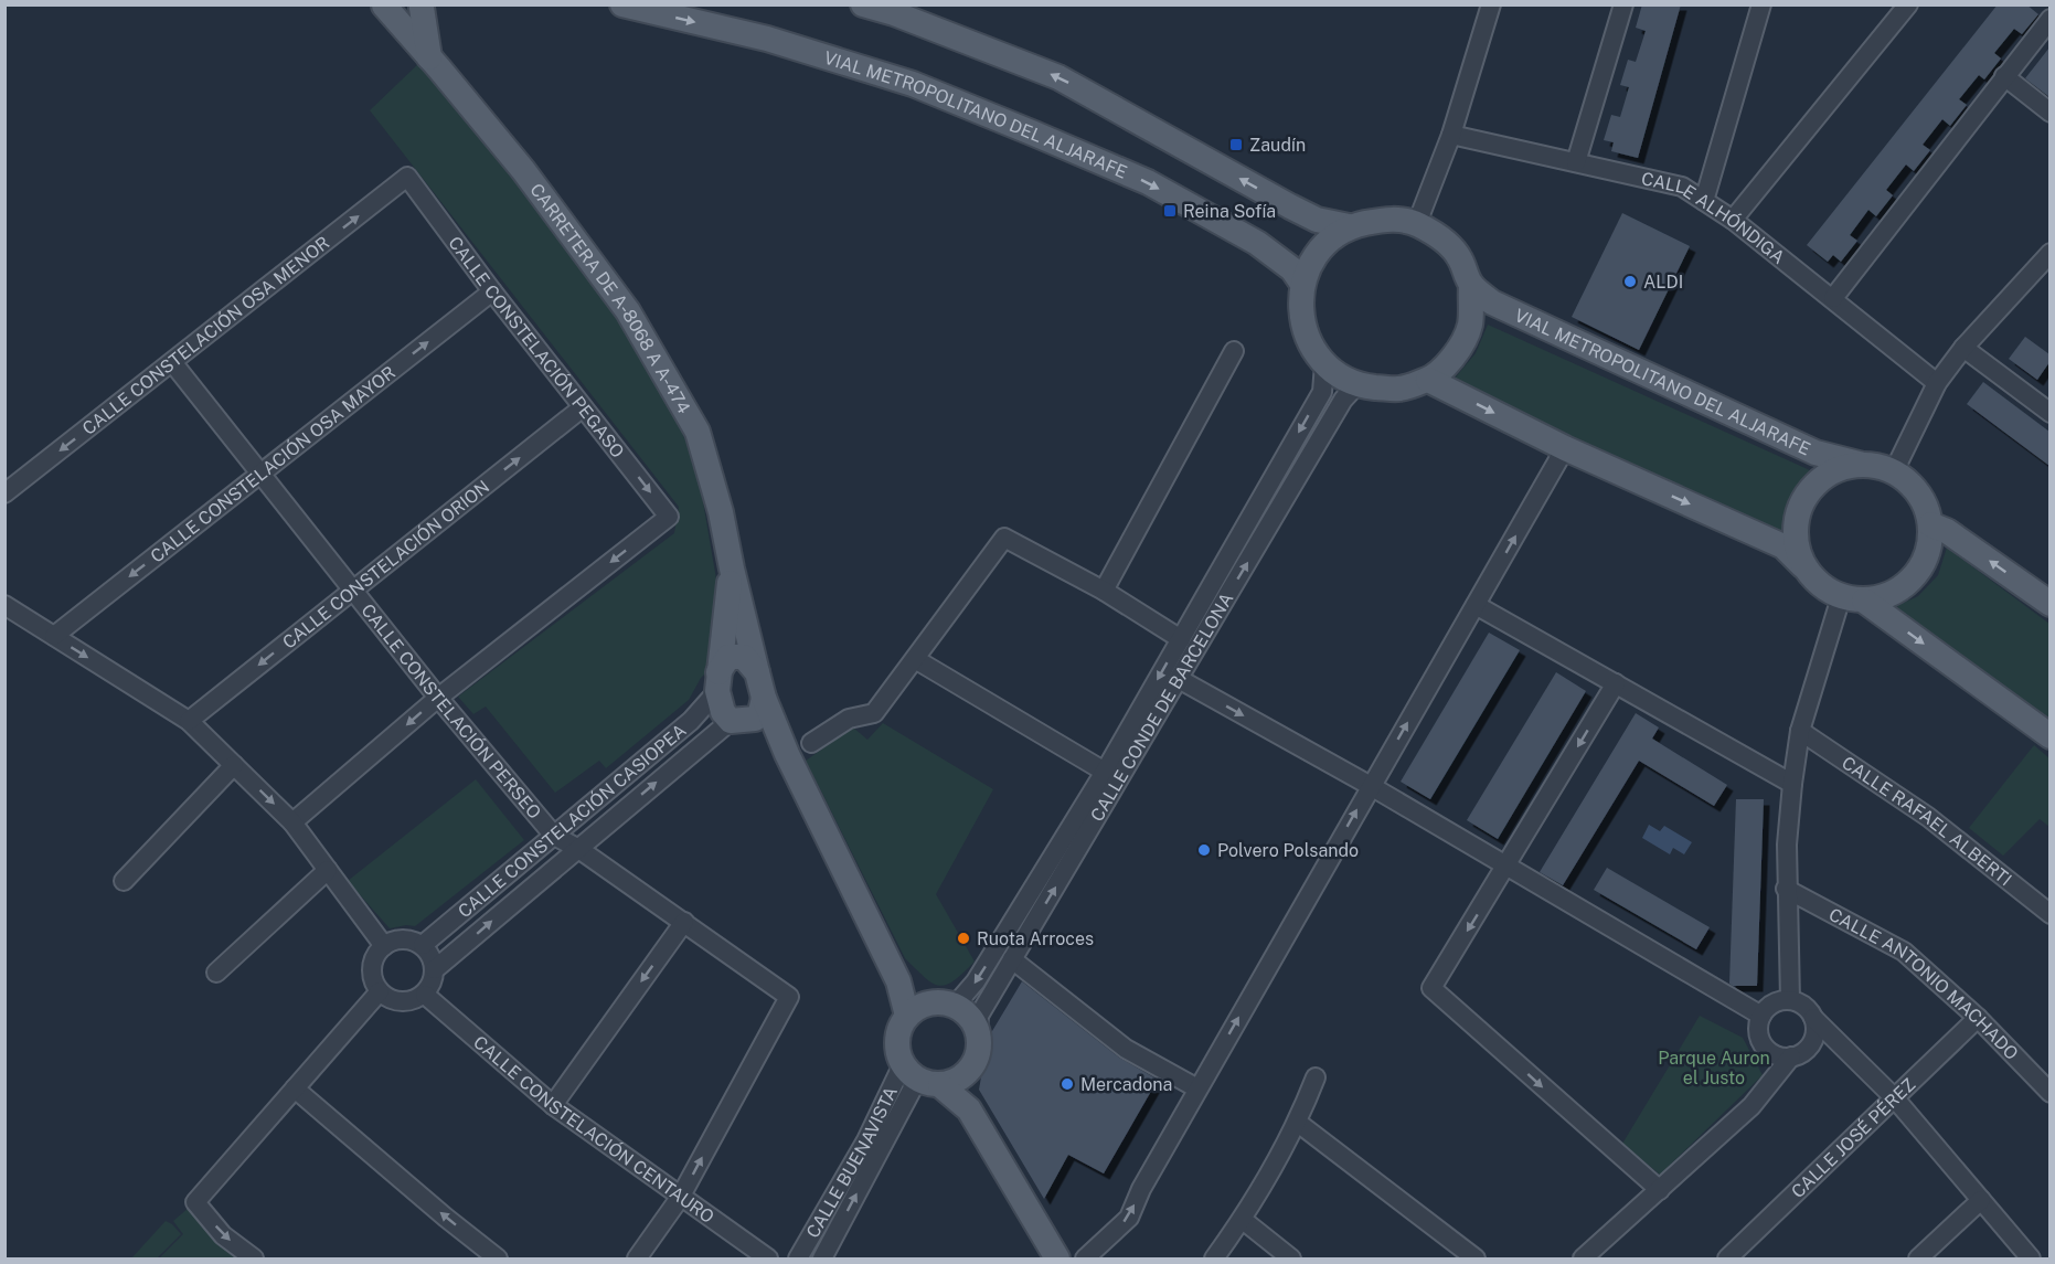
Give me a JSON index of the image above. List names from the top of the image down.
{
  "streets": {
    "main road": ["VIAL METROPOLITANO DEL ALJARAFE", "CARRETERA DE A-8068 A A-474"],
    "street": [
      "CALLE ALHÓNDIGA",
      "CALLE CONSTELACIÓN OSA MENOR",
      "CALLE CONSTELACIÓN PEGASO",
      "CALLE CONSTELACIÓN OSA MAYOR",
      "CALLE CONSTELACIÓN ORION",
      "CALLE CONDE DE BARCELONA",
      "CALLE CONSTELACIÓN PERSEO",
      "CALLE CONSTELACIÓN CASIOPEA",
      "CALLE RAFAEL ALBERTI",
      "CALLE ANTONIO MACHADO",
      "CALLE CONSTELACIÓN CENTAURO",
      "CALLE JOSÉ PÉREZ",
      "CALLE BUENAVISTA"
    ]
  },
  "crossings": [
    ["VIAL METROPOLITANO DEL ALJARAFE", "CALLE CONDE DE BARCELONA"],
    ["CARRETERA DE A-8068 A A-474", "CALLE CONSTELACIÓN CASIOPEA"],
    ["CALLE CONSTELACIÓN OSA MENOR", "CALLE CONSTELACIÓN PEGASO"],
    ["CALLE CONSTELACIÓN OSA MENOR", "CALLE CONSTELACIÓN PERSEO"],
    ["CALLE CONSTELACIÓN PEGASO", "CALLE CONSTELACIÓN OSA MAYOR"],
    ["CALLE CONSTELACIÓN PEGASO", "CALLE CONSTELACIÓN ORION"],
    ["CALLE CONSTELACIÓN PEGASO", "CALLE CONSTELACIÓN PERSEO"],
    ["CALLE CONSTELACIÓN OSA MAYOR", "CALLE CONSTELACIÓN PERSEO"],
    ["CALLE CONSTELACIÓN ORION", "CALLE CONSTELACIÓN PERSEO"],
    ["CALLE CONDE DE BARCELONA", "CALLE BUENAVISTA"],
    ["CALLE CONSTELACIÓN PERSEO", "CALLE CONSTELACIÓN CASIOPEA"],
    ["CALLE CONSTELACIÓN PERSEO", "CALLE CONSTELACIÓN CENTAURO"],
    ["CALLE CONSTELACIÓN CASIOPEA", "CALLE CONSTELACIÓN CENTAURO"],
    ["CALLE ANTONIO MACHADO", "CALLE JOSÉ PÉREZ"]
  ],
  "parks": ["Parque Auron el Justo"],
  "places": {
    "transit": ["Zaudín", "Reina Sofía"],
    "other": [
      "ALDI",
      "Polvero Polsando",
      "Ruota Arroces",
      "Mercadona"
    ]
  }
}
